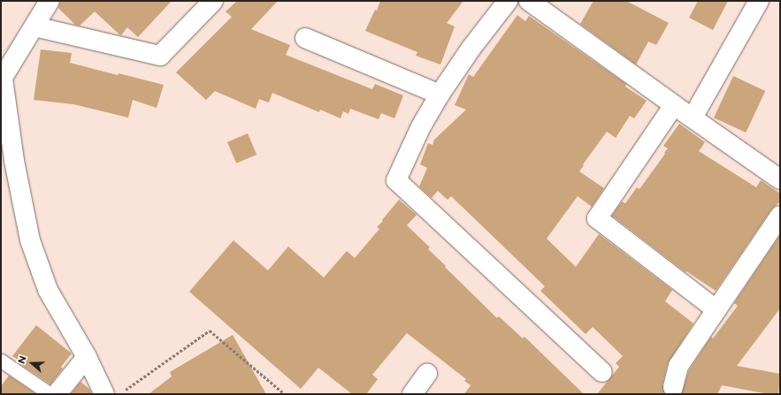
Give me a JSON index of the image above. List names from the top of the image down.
{
  "north": "left"
}
